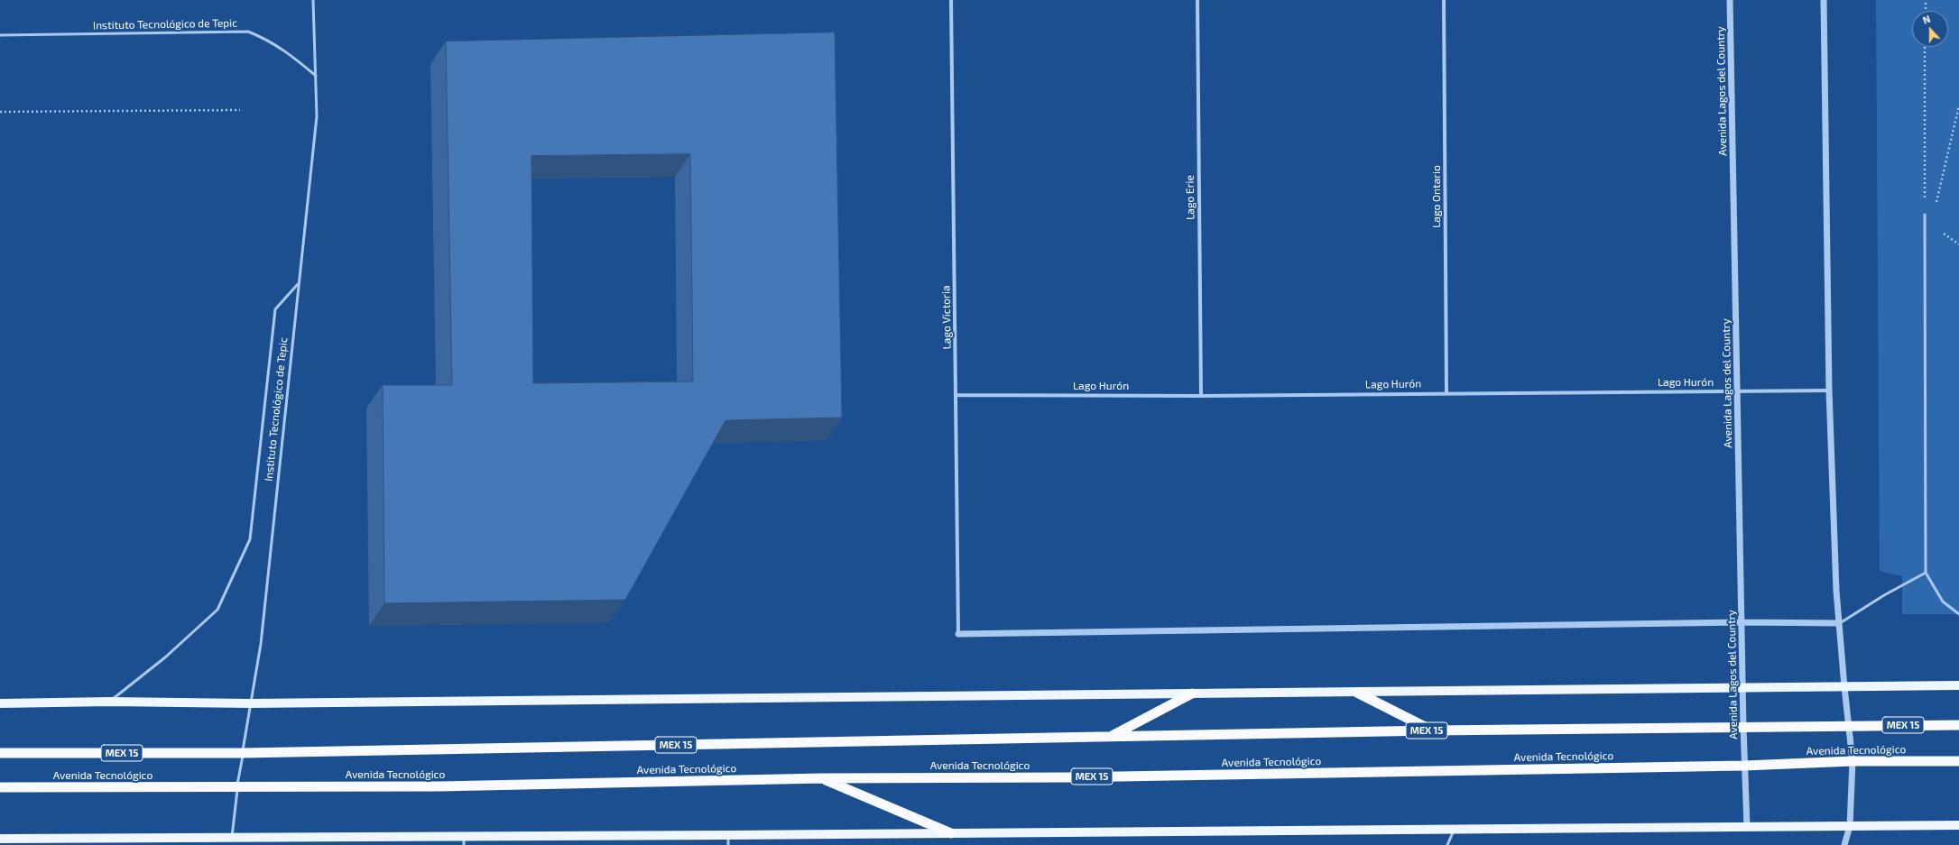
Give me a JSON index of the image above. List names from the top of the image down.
{
  "streets": {
    "highway": ["MEX 15", "Avenida Tecnológico"],
    "street": [
      "Avenida Lagos del Country",
      "Lago Ontario",
      "Lago Erie",
      "Lago Victoria",
      "Lago Hurón"
    ],
    "lane": ["Instituto Tecnológico de Tepic"]
  },
  "crossings": [
    ["Instituto Tecnológico de Tepic", "Avenida Tecnológico"],
    ["Avenida Lagos del Country", "Lago Hurón"],
    ["Avenida Lagos del Country", "Avenida Tecnológico"],
    ["Lago Ontario", "Lago Hurón"],
    ["Lago Erie", "Lago Hurón"],
    ["Lago Victoria", "Lago Hurón"]
  ],
  "north": "top"
}
